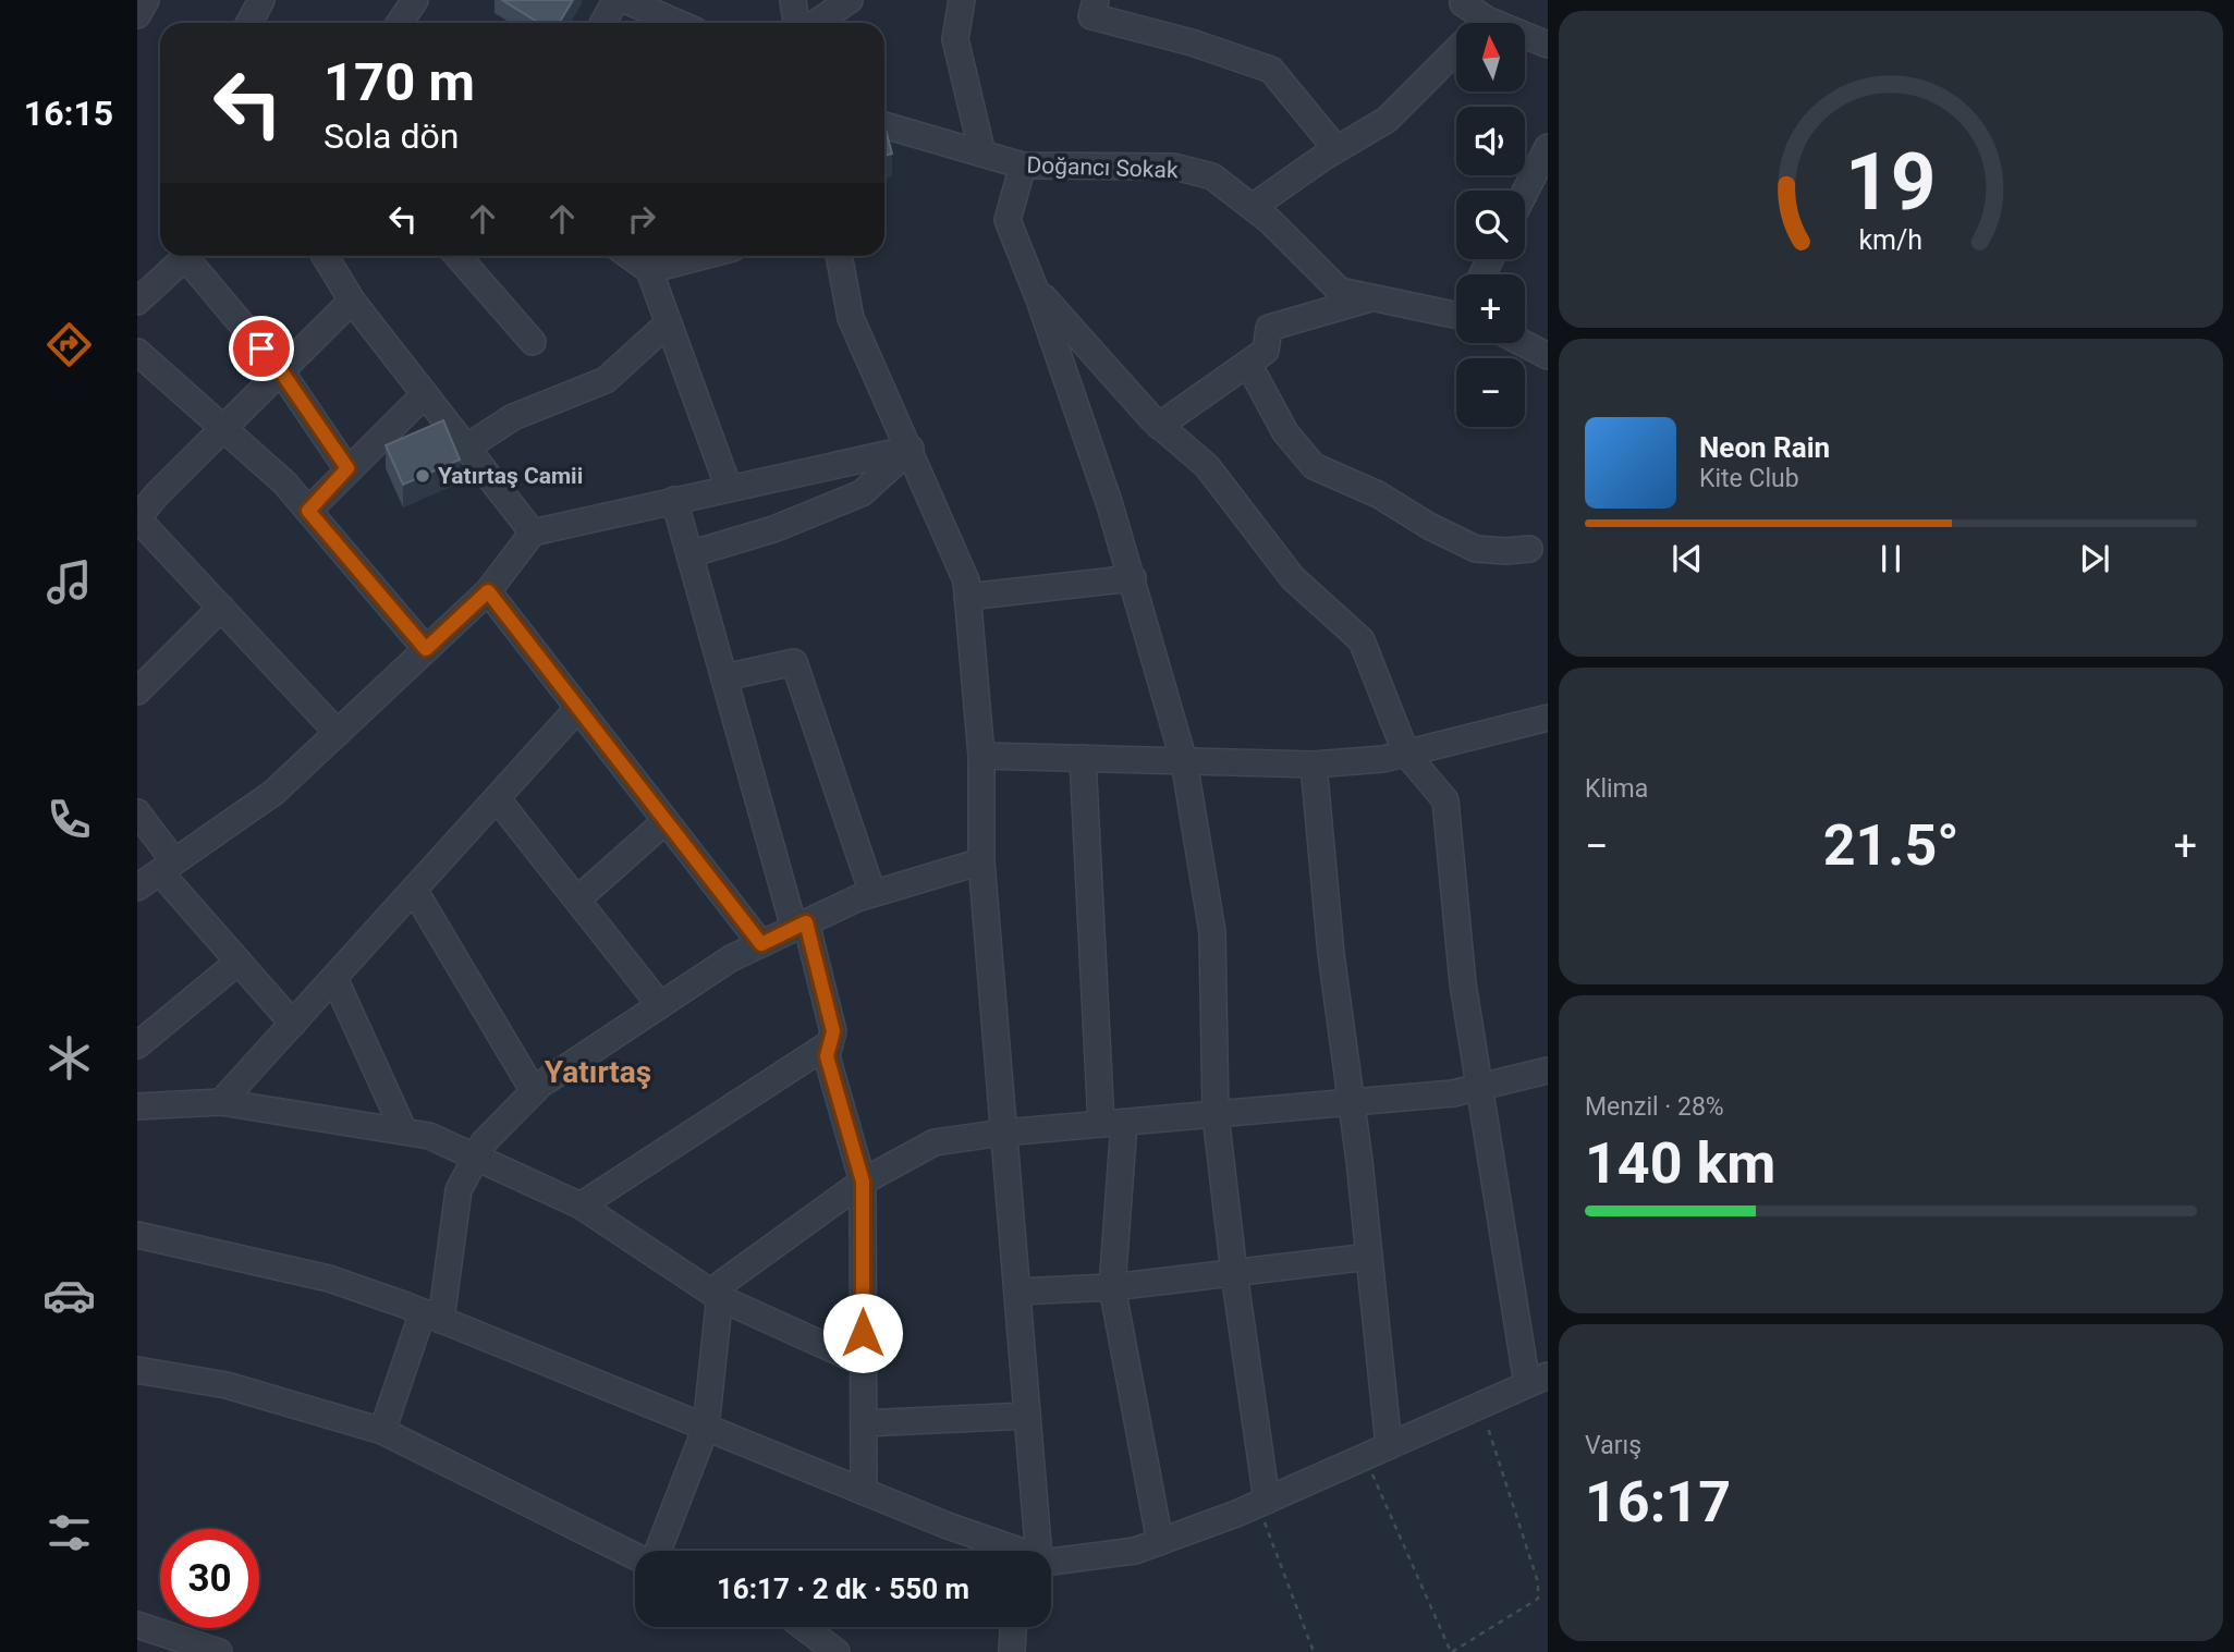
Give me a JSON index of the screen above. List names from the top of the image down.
{
  "streets": {
    "street": ["Doğancı Sokak"]
  },
  "districts": ["Yatırtaş"],
  "places": ["Yatırtaş Camii"],
  "north": "top",
  "page": {
    "tabs": "16:15",
    "map_buttons": ["+", "−"],
    "turn": ["170 m", "Sola dön"],
    "song": ["Neon Rain", "Kite Club"],
    "tile": [
      "Klima",
      ["Menzil · 28%", "140 km"],
      ["Varış", "16:17"]
    ],
    "heat": ["−", "21.5°", "+"],
    "limit": "30",
    "trip": "16:17 · 2 dk · 550 m",
    "gauge": ["19", "km/h"]
  }
}
